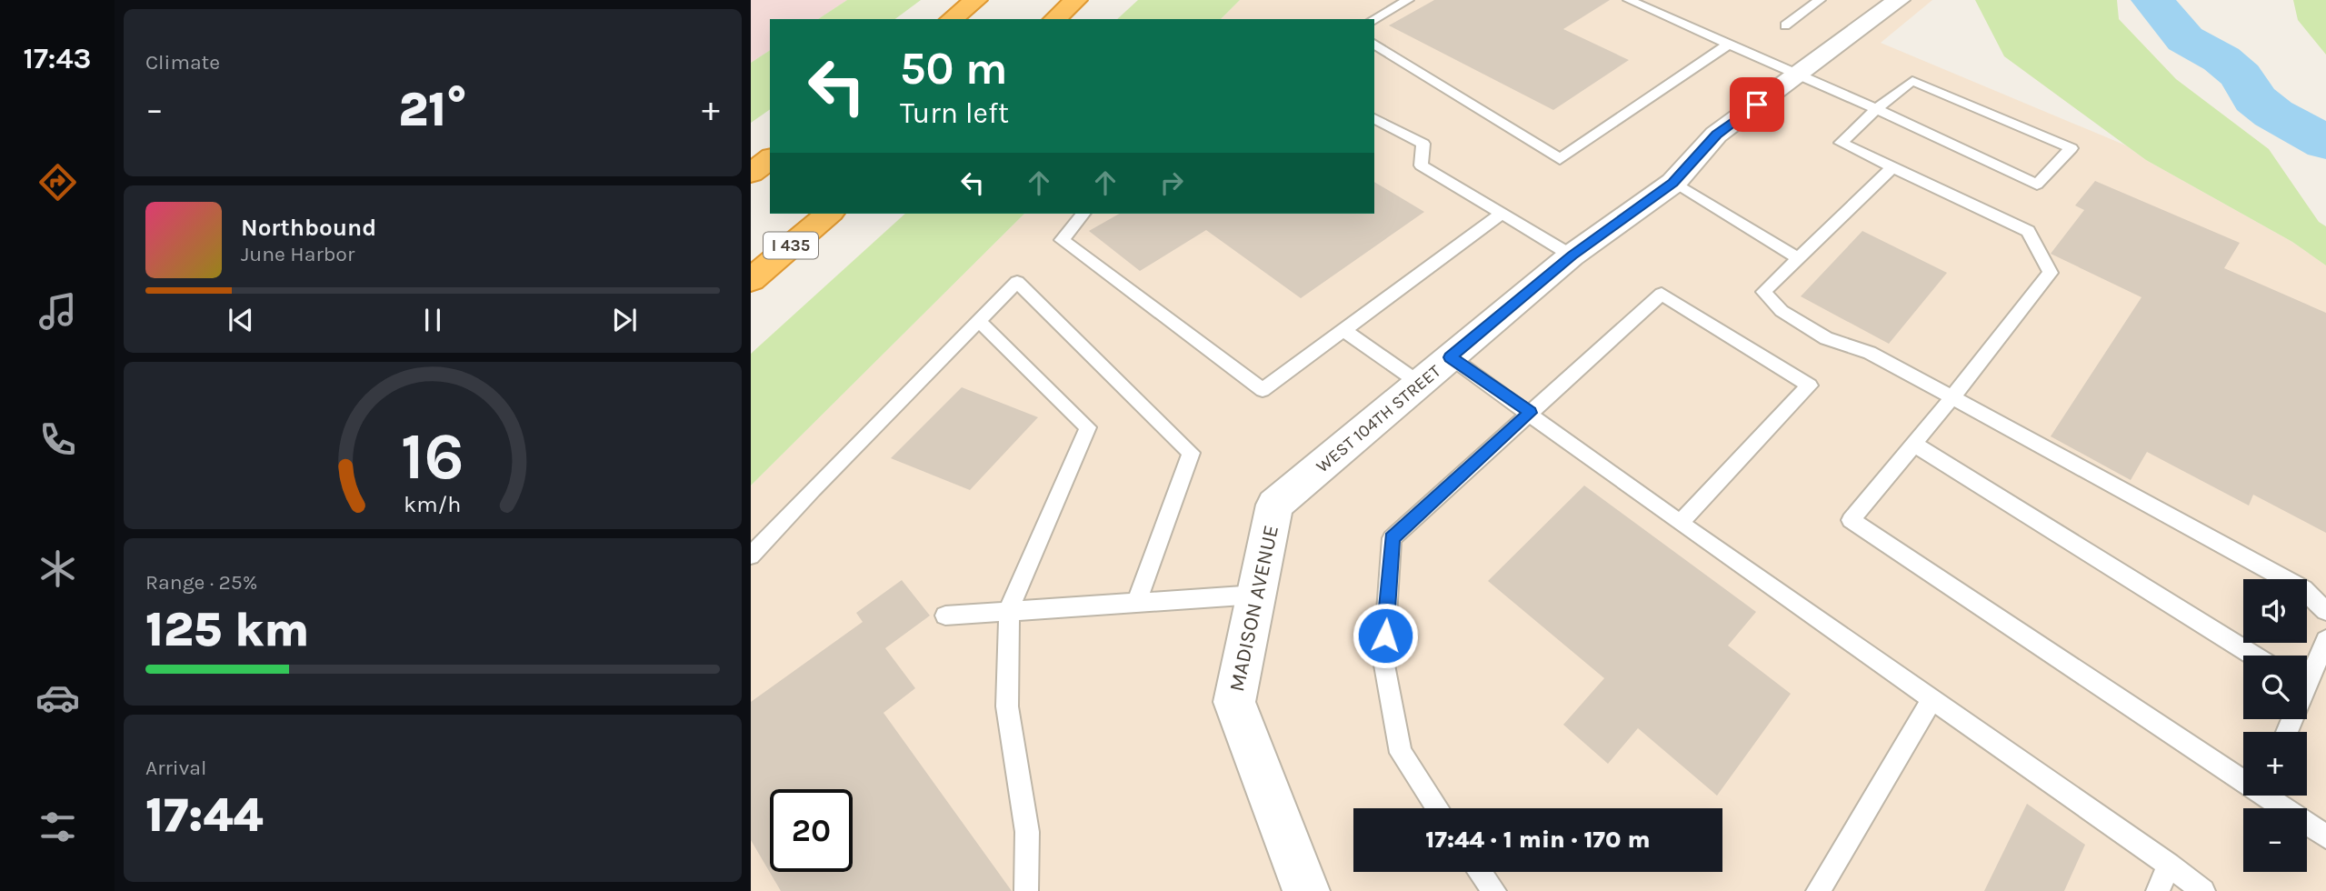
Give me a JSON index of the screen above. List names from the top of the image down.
{
  "streets": {
    "highway": ["I 435"],
    "street": ["WEST 104TH STREET", "MADISON AVENUE"]
  },
  "crossings": [
    ["WEST 104TH STREET", "MADISON AVENUE"]
  ],
  "page": {
    "tabs": "17:43",
    "tile": [
      "Climate",
      ["Range · 25%", "125 km"],
      ["Arrival", "17:44"]
    ],
    "turn": ["50 m", "Turn left"],
    "heat": ["−", "21°", "+"],
    "song": ["Northbound", "June Harbor"],
    "map_buttons": ["+", "−"],
    "limit": "20",
    "trip": "17:44 · 1 min · 170 m",
    "gauge": ["16", "km/h"]
  }
}
